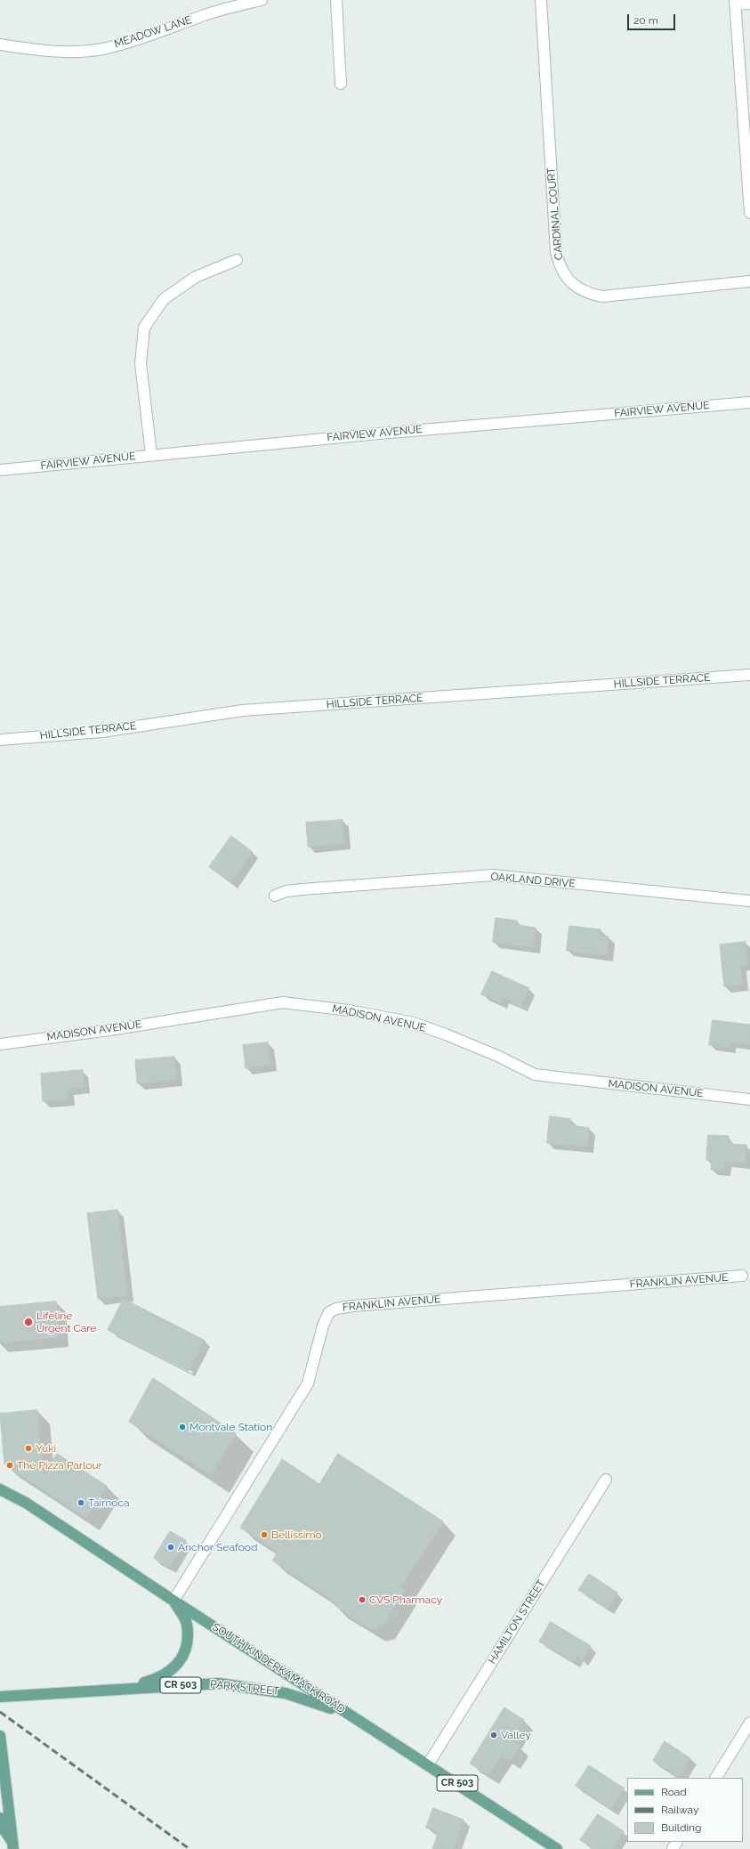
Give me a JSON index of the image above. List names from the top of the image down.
{
  "streets": {
    "main road": ["SOUTH KINDERKAMACK ROAD", "CR 503", "PARK STREET"],
    "street": [
      "MEADOW LANE",
      "CARDINAL COURT",
      "FAIRVIEW AVENUE",
      "HILLSIDE TERRACE",
      "OAKLAND DRIVE",
      "MADISON AVENUE",
      "FRANKLIN AVENUE",
      "HAMILTON STREET"
    ]
  },
  "crossings": [
    ["FRANKLIN AVENUE", "SOUTH KINDERKAMACK ROAD"],
    ["HAMILTON STREET", "SOUTH KINDERKAMACK ROAD"],
    ["SOUTH KINDERKAMACK ROAD", "PARK STREET"]
  ],
  "places": [
    "Lifeline Urgent Care",
    "Montvale Station",
    "Yuki",
    "The Pizza Parlour",
    "Taimoca",
    "Bellissimo",
    "Anchor Seafood",
    "CVS Pharmacy",
    "Valley"
  ],
  "legend": ["Road", "Railway", "Building"],
  "scale_bar": "20 m"
}
